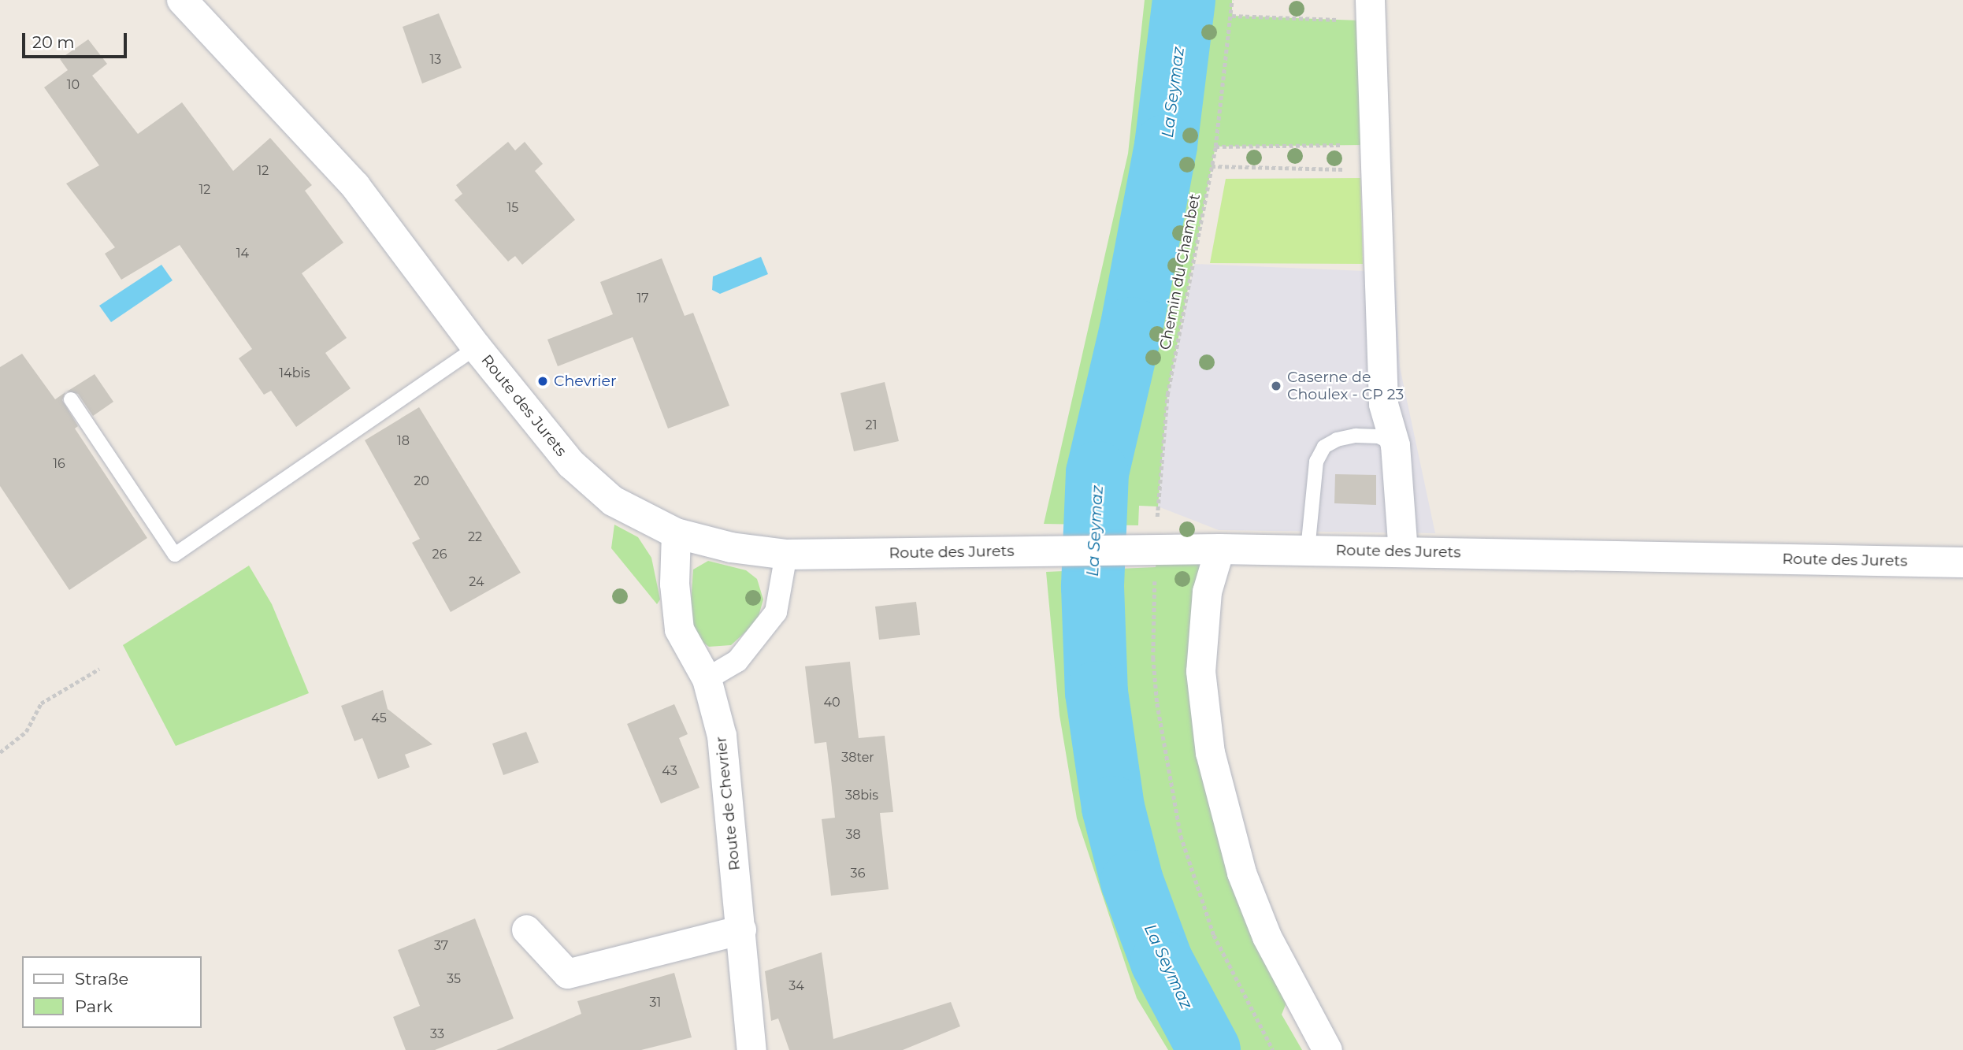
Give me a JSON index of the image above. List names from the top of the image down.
{
  "streets": {
    "street": ["Route des Jurets", "Route de Chevrier"],
    "path": ["Chemin du Chambet"]
  },
  "crossings": [
    ["Chemin du Chambet", "Route des Jurets"],
    ["Route des Jurets", "Route de Chevrier"]
  ],
  "water": ["La Seymaz"],
  "places": ["Chevrier", "Caserne de Choulex - CP 23"],
  "house_numbers": [
    "13",
    "10",
    "12",
    "12",
    "15",
    "14",
    "17",
    "14bis",
    "21",
    "18",
    "16",
    "20",
    "22",
    "26",
    "24",
    "40",
    "45",
    "38ter",
    "43",
    "38bis",
    "38",
    "36",
    "37",
    "35",
    "34",
    "31",
    "33"
  ],
  "legend": ["Straße", "Park"],
  "scale_bar": "20 m"
}
